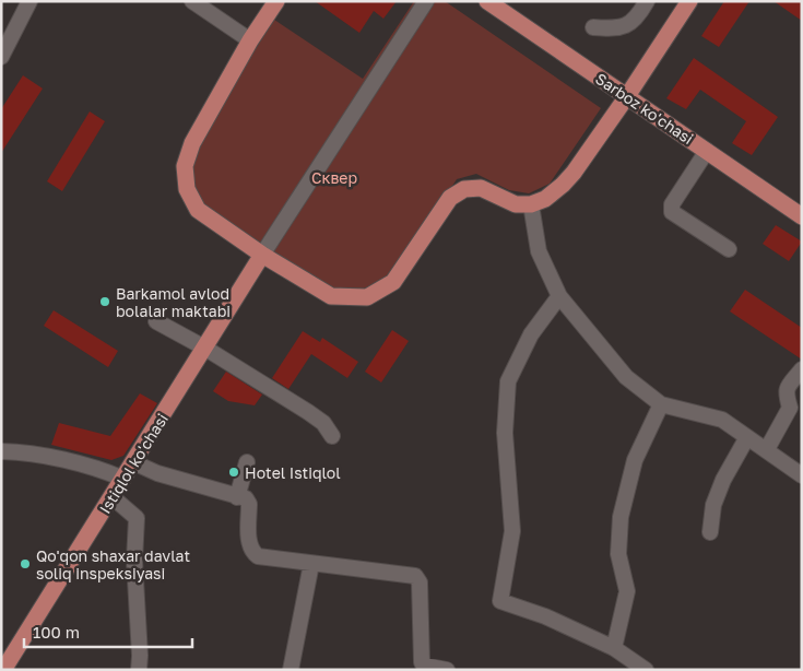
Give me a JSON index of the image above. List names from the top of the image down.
{
  "streets": {
    "main road": ["Sarboz ko'chasi", "Istiqlol ko'chasi"]
  },
  "parks": ["Сквер"],
  "places": ["Barkamol avlod bolalar maktabi", "Hotel Istiqlol", "Qo'qon shaxar davlat soliq inspeksiyasi"],
  "scale_bar": "100 m"
}
